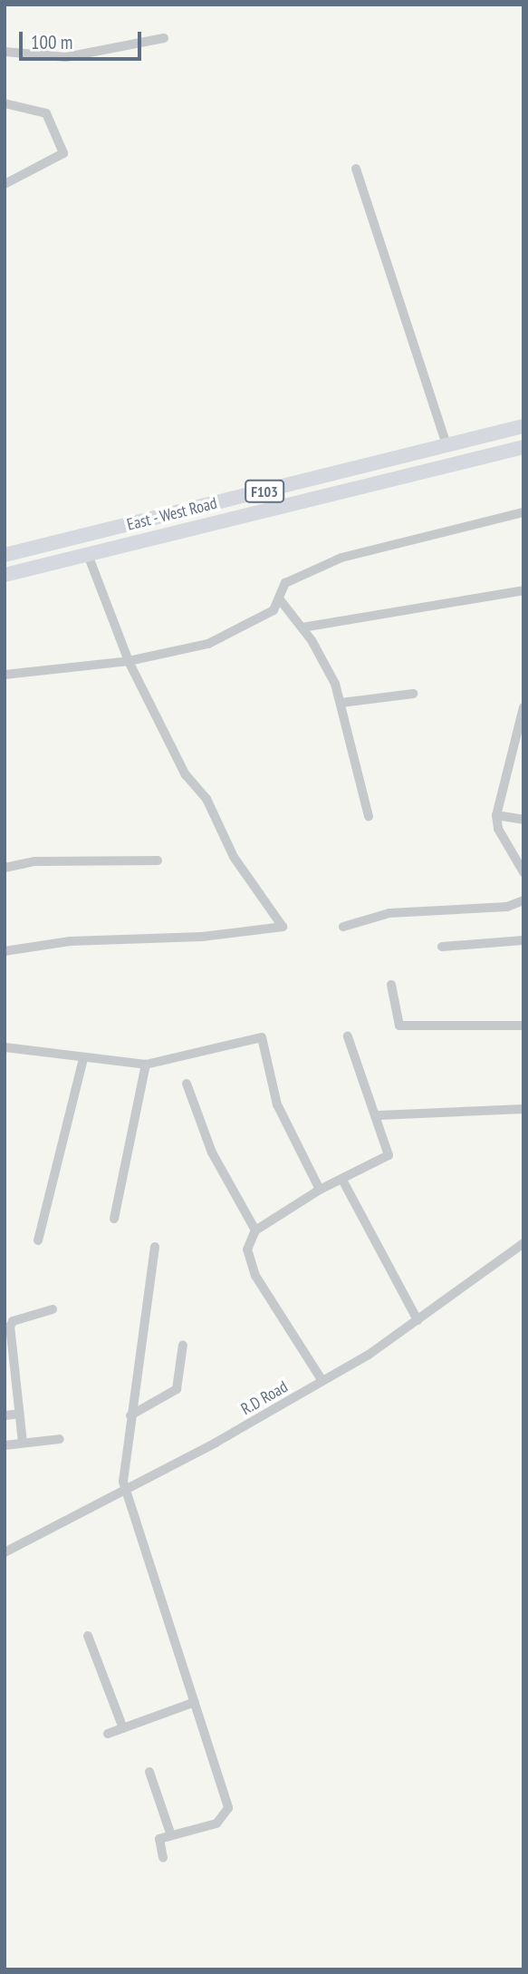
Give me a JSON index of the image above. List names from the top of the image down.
{
  "streets": {
    "main road": ["F103", "East - West Road"],
    "street": ["R.D Road"]
  },
  "scale_bar": "100 m"
}
